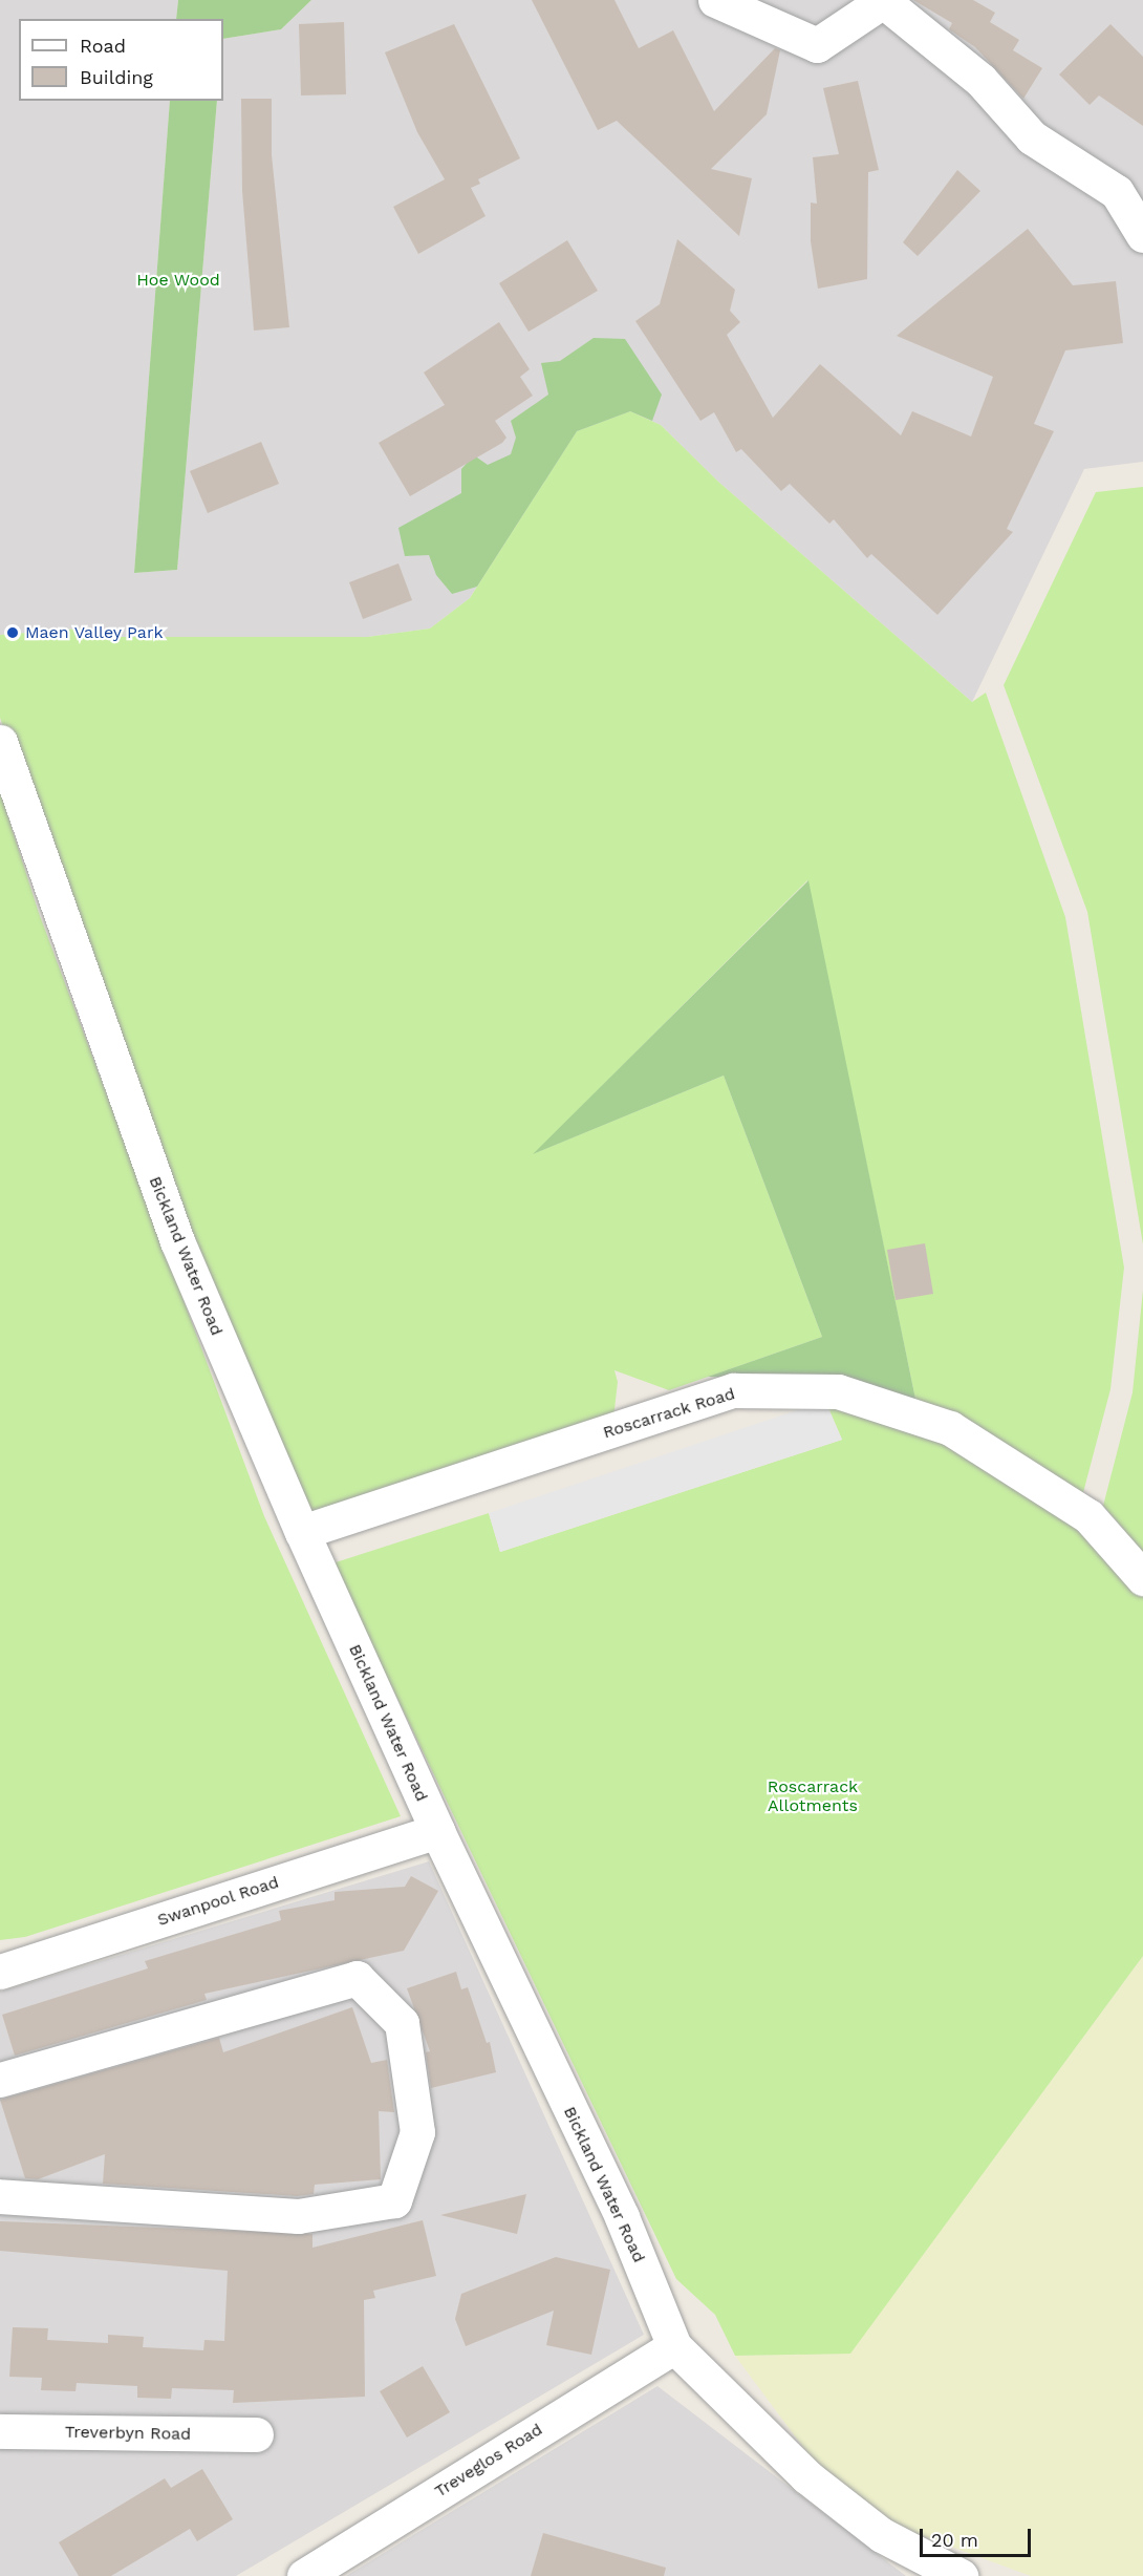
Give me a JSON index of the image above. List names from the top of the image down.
{
  "streets": {
    "street": [
      "Bickland Water Road",
      "Roscarrack Road",
      "Swanpool Road",
      "Treverbyn Road",
      "Treveglos Road"
    ]
  },
  "crossings": [
    ["Bickland Water Road", "Roscarrack Road"],
    ["Bickland Water Road", "Swanpool Road"],
    ["Bickland Water Road", "Treveglos Road"]
  ],
  "parks": ["Hoe Wood", "Roscarrack Allotments"],
  "places": ["Maen Valley Park"],
  "legend": ["Road", "Building"],
  "scale_bar": "20 m"
}
